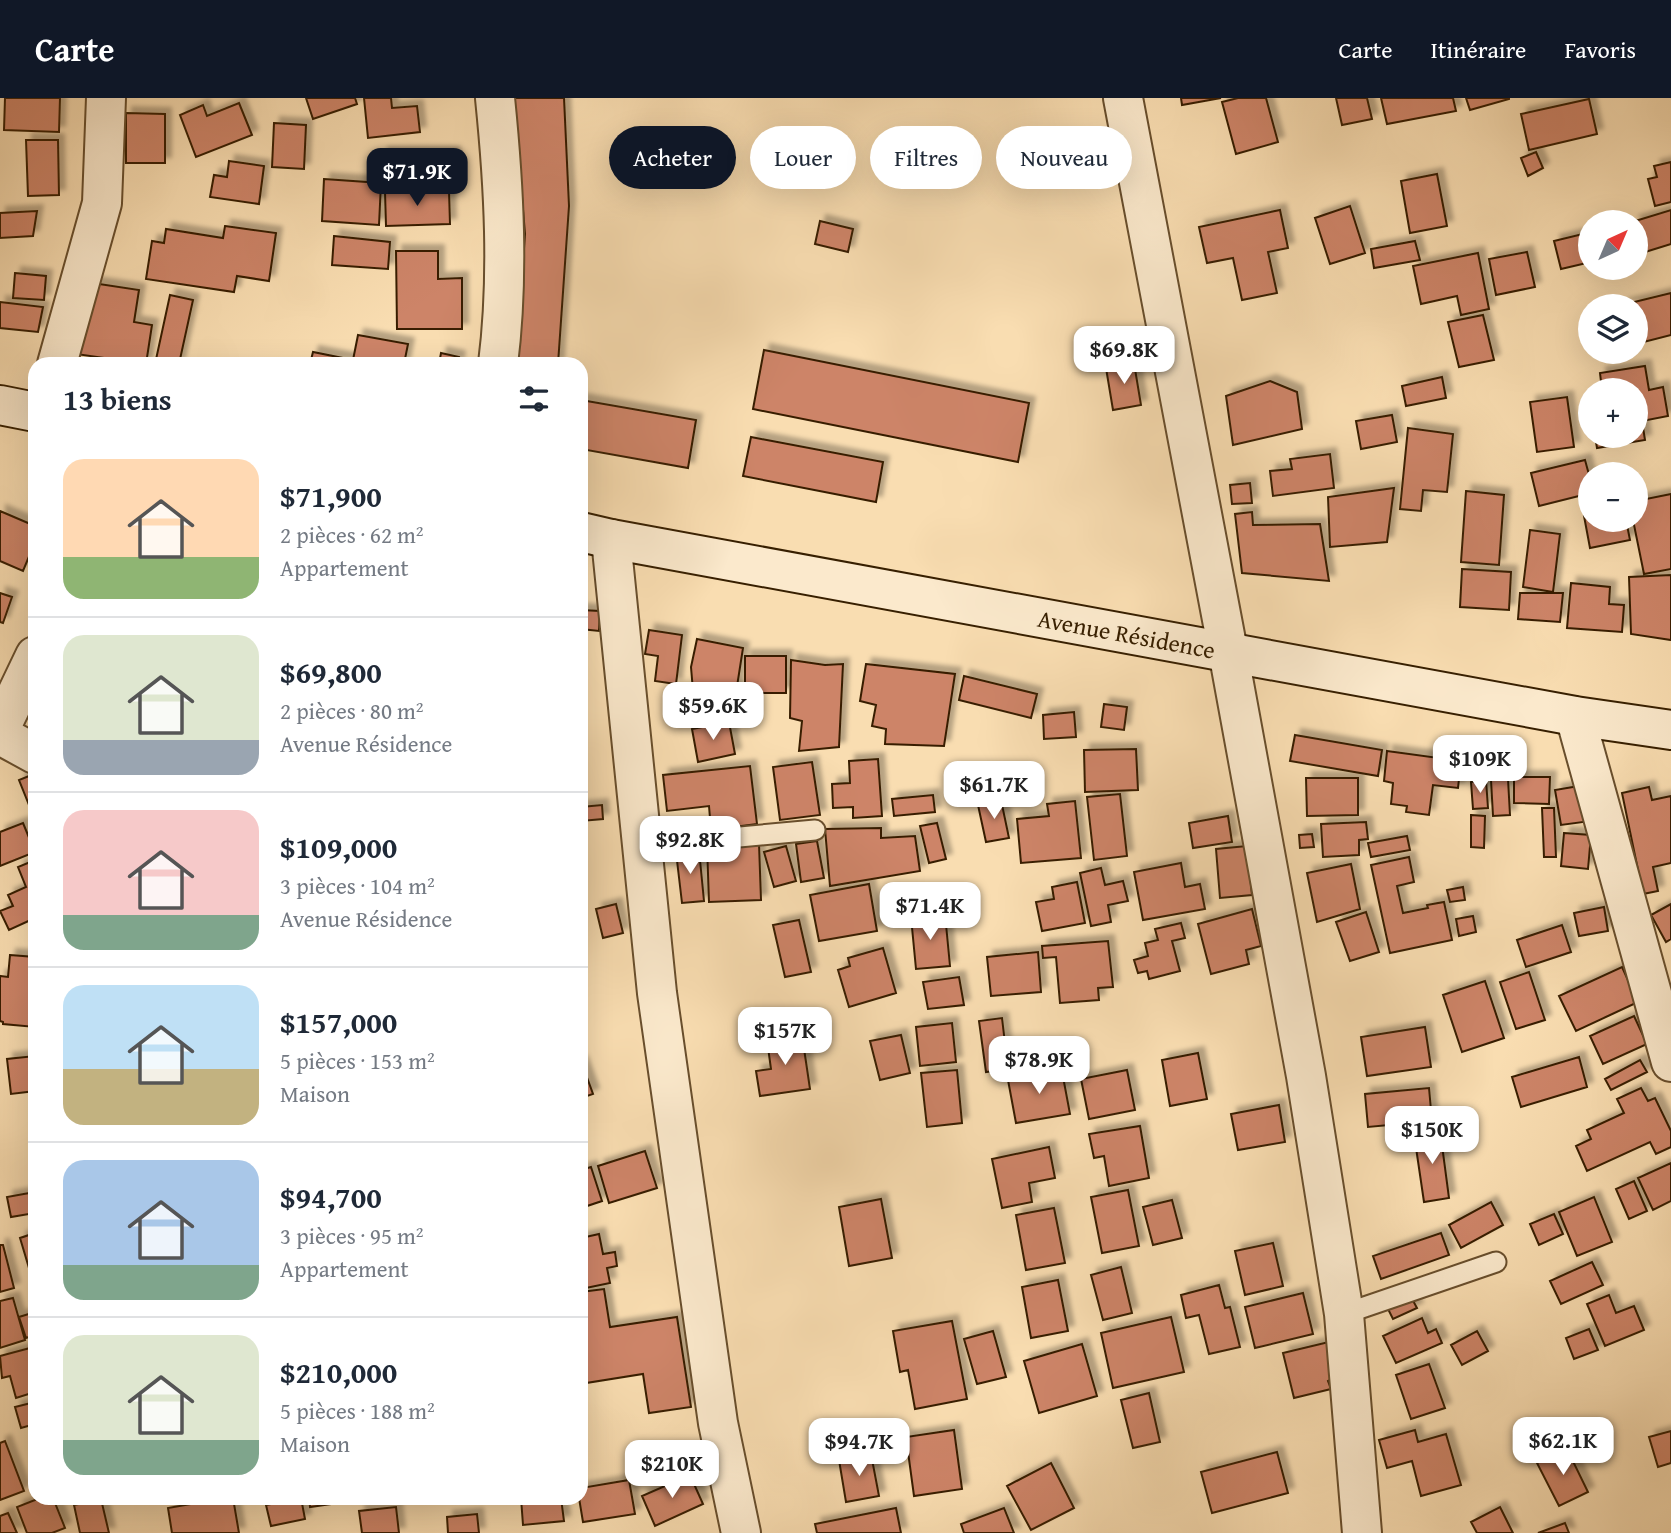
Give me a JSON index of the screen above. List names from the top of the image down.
{
  "streets": {
    "street": ["Avenue Résidence"]
  },
  "north": "top right",
  "page": {
    "header": "Carte",
    "nav": ["Carte", "Itinéraire", "Favoris"],
    "chip": [
      "Acheter",
      "Louer",
      "Filtres",
      "Nouveau"
    ],
    "price": [
      "$71.9K",
      "$69.8K",
      "$59.6K",
      "$109K",
      "$61.7K",
      "$92.8K",
      "$71.4K",
      "$157K",
      "$78.9K",
      "$150K",
      "$62.1K",
      "$94.7K",
      "$210K"
    ],
    "map_buttons": ["+", "−"],
    "heading": "13 biens",
    "list": [
      {
        "name": "$71,900",
        "note": "2 pièces · 62 m² · Appartement"
      },
      {
        "name": "$69,800",
        "note": "2 pièces · 80 m² · Avenue Résidence"
      },
      {
        "name": "$109,000",
        "note": "3 pièces · 104 m² · Avenue Résidence"
      },
      {
        "name": "$157,000",
        "note": "5 pièces · 153 m² · Maison"
      },
      {
        "name": "$94,700",
        "note": "3 pièces · 95 m² · Appartement"
      },
      {
        "name": "$210,000",
        "note": "5 pièces · 188 m² · Maison"
      }
    ]
  }
}
